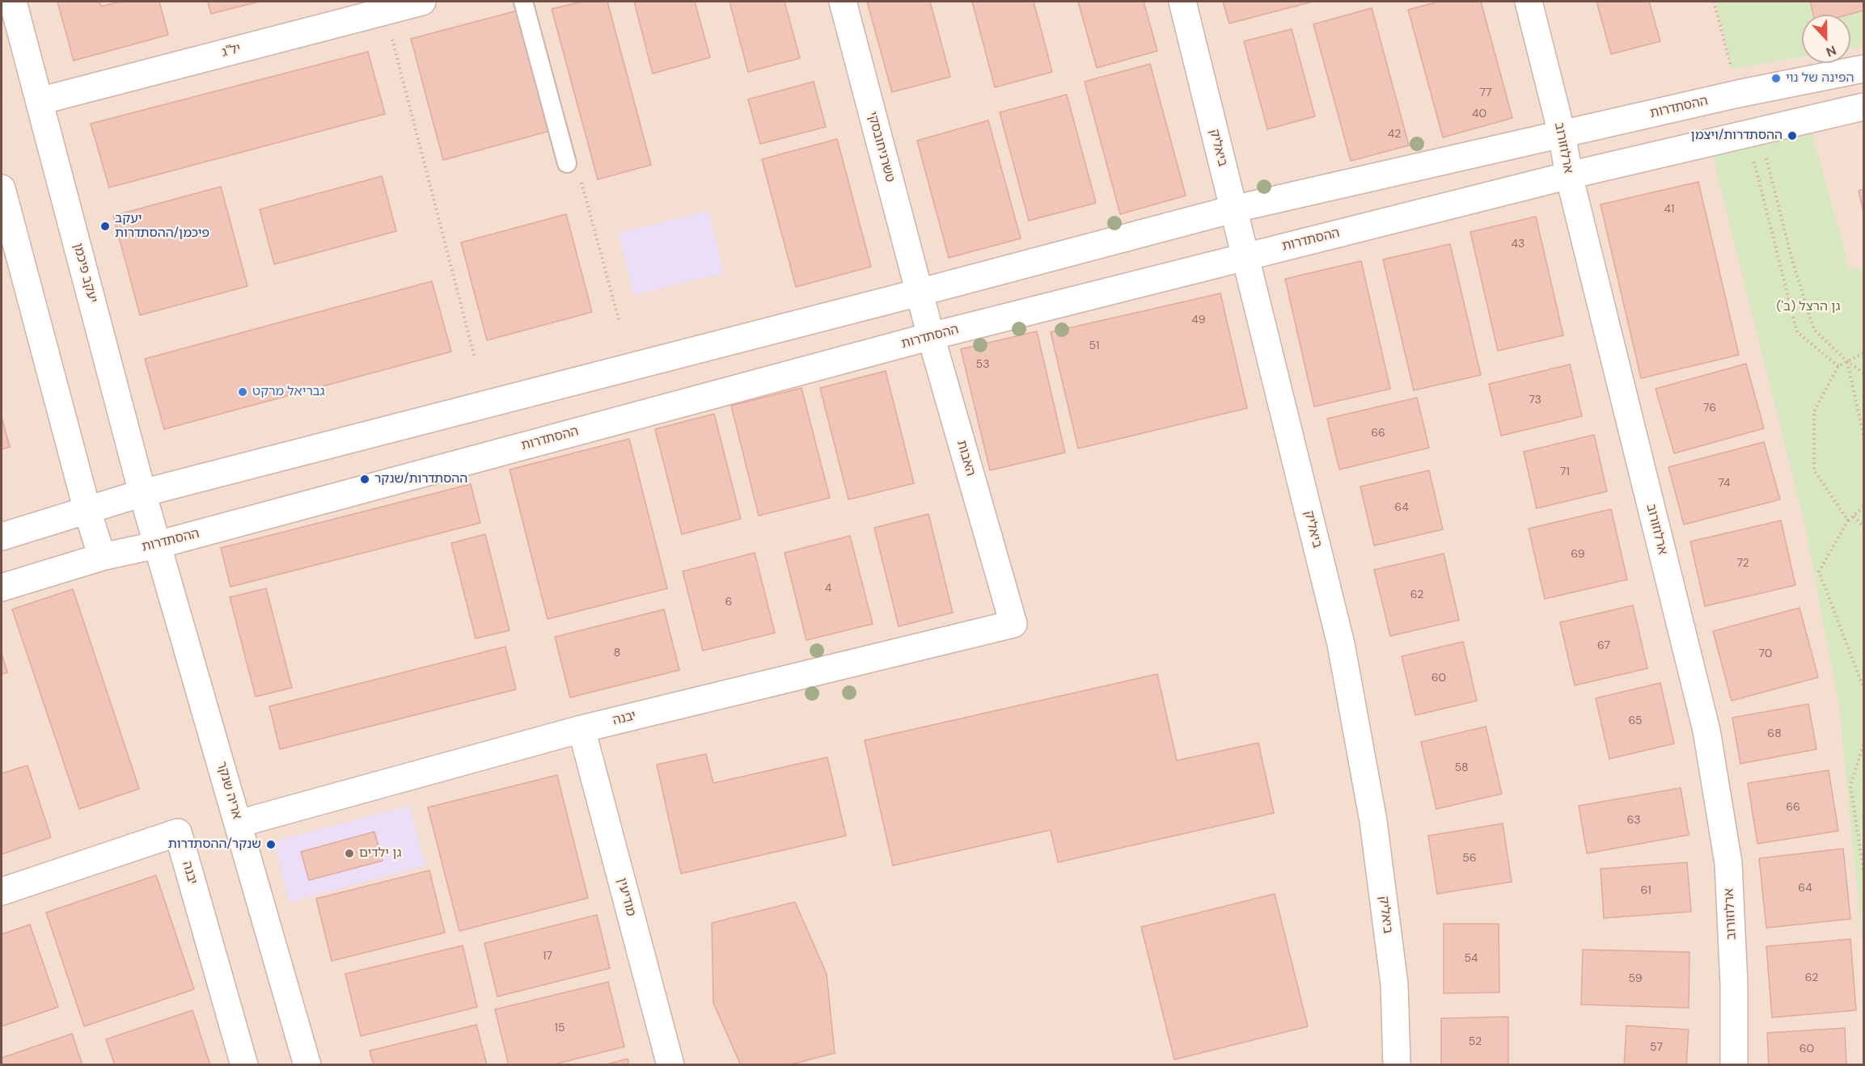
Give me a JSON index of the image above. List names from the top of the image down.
{
  "streets": {
    "street": [
      "יל\"ג",
      "ההסתדרות",
      "טשרניחובסקי",
      "ביאליק",
      "ארלוזורוב",
      "יעקב פיכמן",
      "האבות",
      "יבנה",
      "אריה שנקר",
      "מודיעין"
    ]
  },
  "crossings": [
    ["יל\"ג", "יעקב פיכמן"],
    ["ההסתדרות", "טשרניחובסקי"],
    ["ההסתדרות", "ביאליק"],
    ["ההסתדרות", "ארלוזורוב"],
    ["ההסתדרות", "יעקב פיכמן"],
    ["ההסתדרות", "האבות"],
    ["ההסתדרות", "אריה שנקר"],
    ["טשרניחובסקי", "האבות"],
    ["יעקב פיכמן", "אריה שנקר"],
    ["האבות", "יבנה"],
    ["יבנה", "אריה שנקר"],
    ["יבנה", "מודיעין"]
  ],
  "parks": ["גן הרצל (ב')"],
  "places": [
    "הפינה של נוי",
    "ההסתדרות/ויצמן",
    "יעקב פיכמן/ההסתדרות",
    "גבריאל מרקט",
    "ההסתדרות/שנקר",
    "שנקר/ההסתדרות",
    "גן ילדים"
  ],
  "house_numbers": [
    "77",
    "40",
    "42",
    "41",
    "43",
    "49",
    "51",
    "53",
    "73",
    "76",
    "66",
    "71",
    "74",
    "64",
    "69",
    "72",
    "4",
    "62",
    "6",
    "67",
    "8",
    "70",
    "60",
    "65",
    "68",
    "58",
    "66",
    "63",
    "56",
    "64",
    "61",
    "17",
    "54",
    "62",
    "59",
    "15",
    "52",
    "57",
    "60"
  ],
  "north": "bottom"
}
